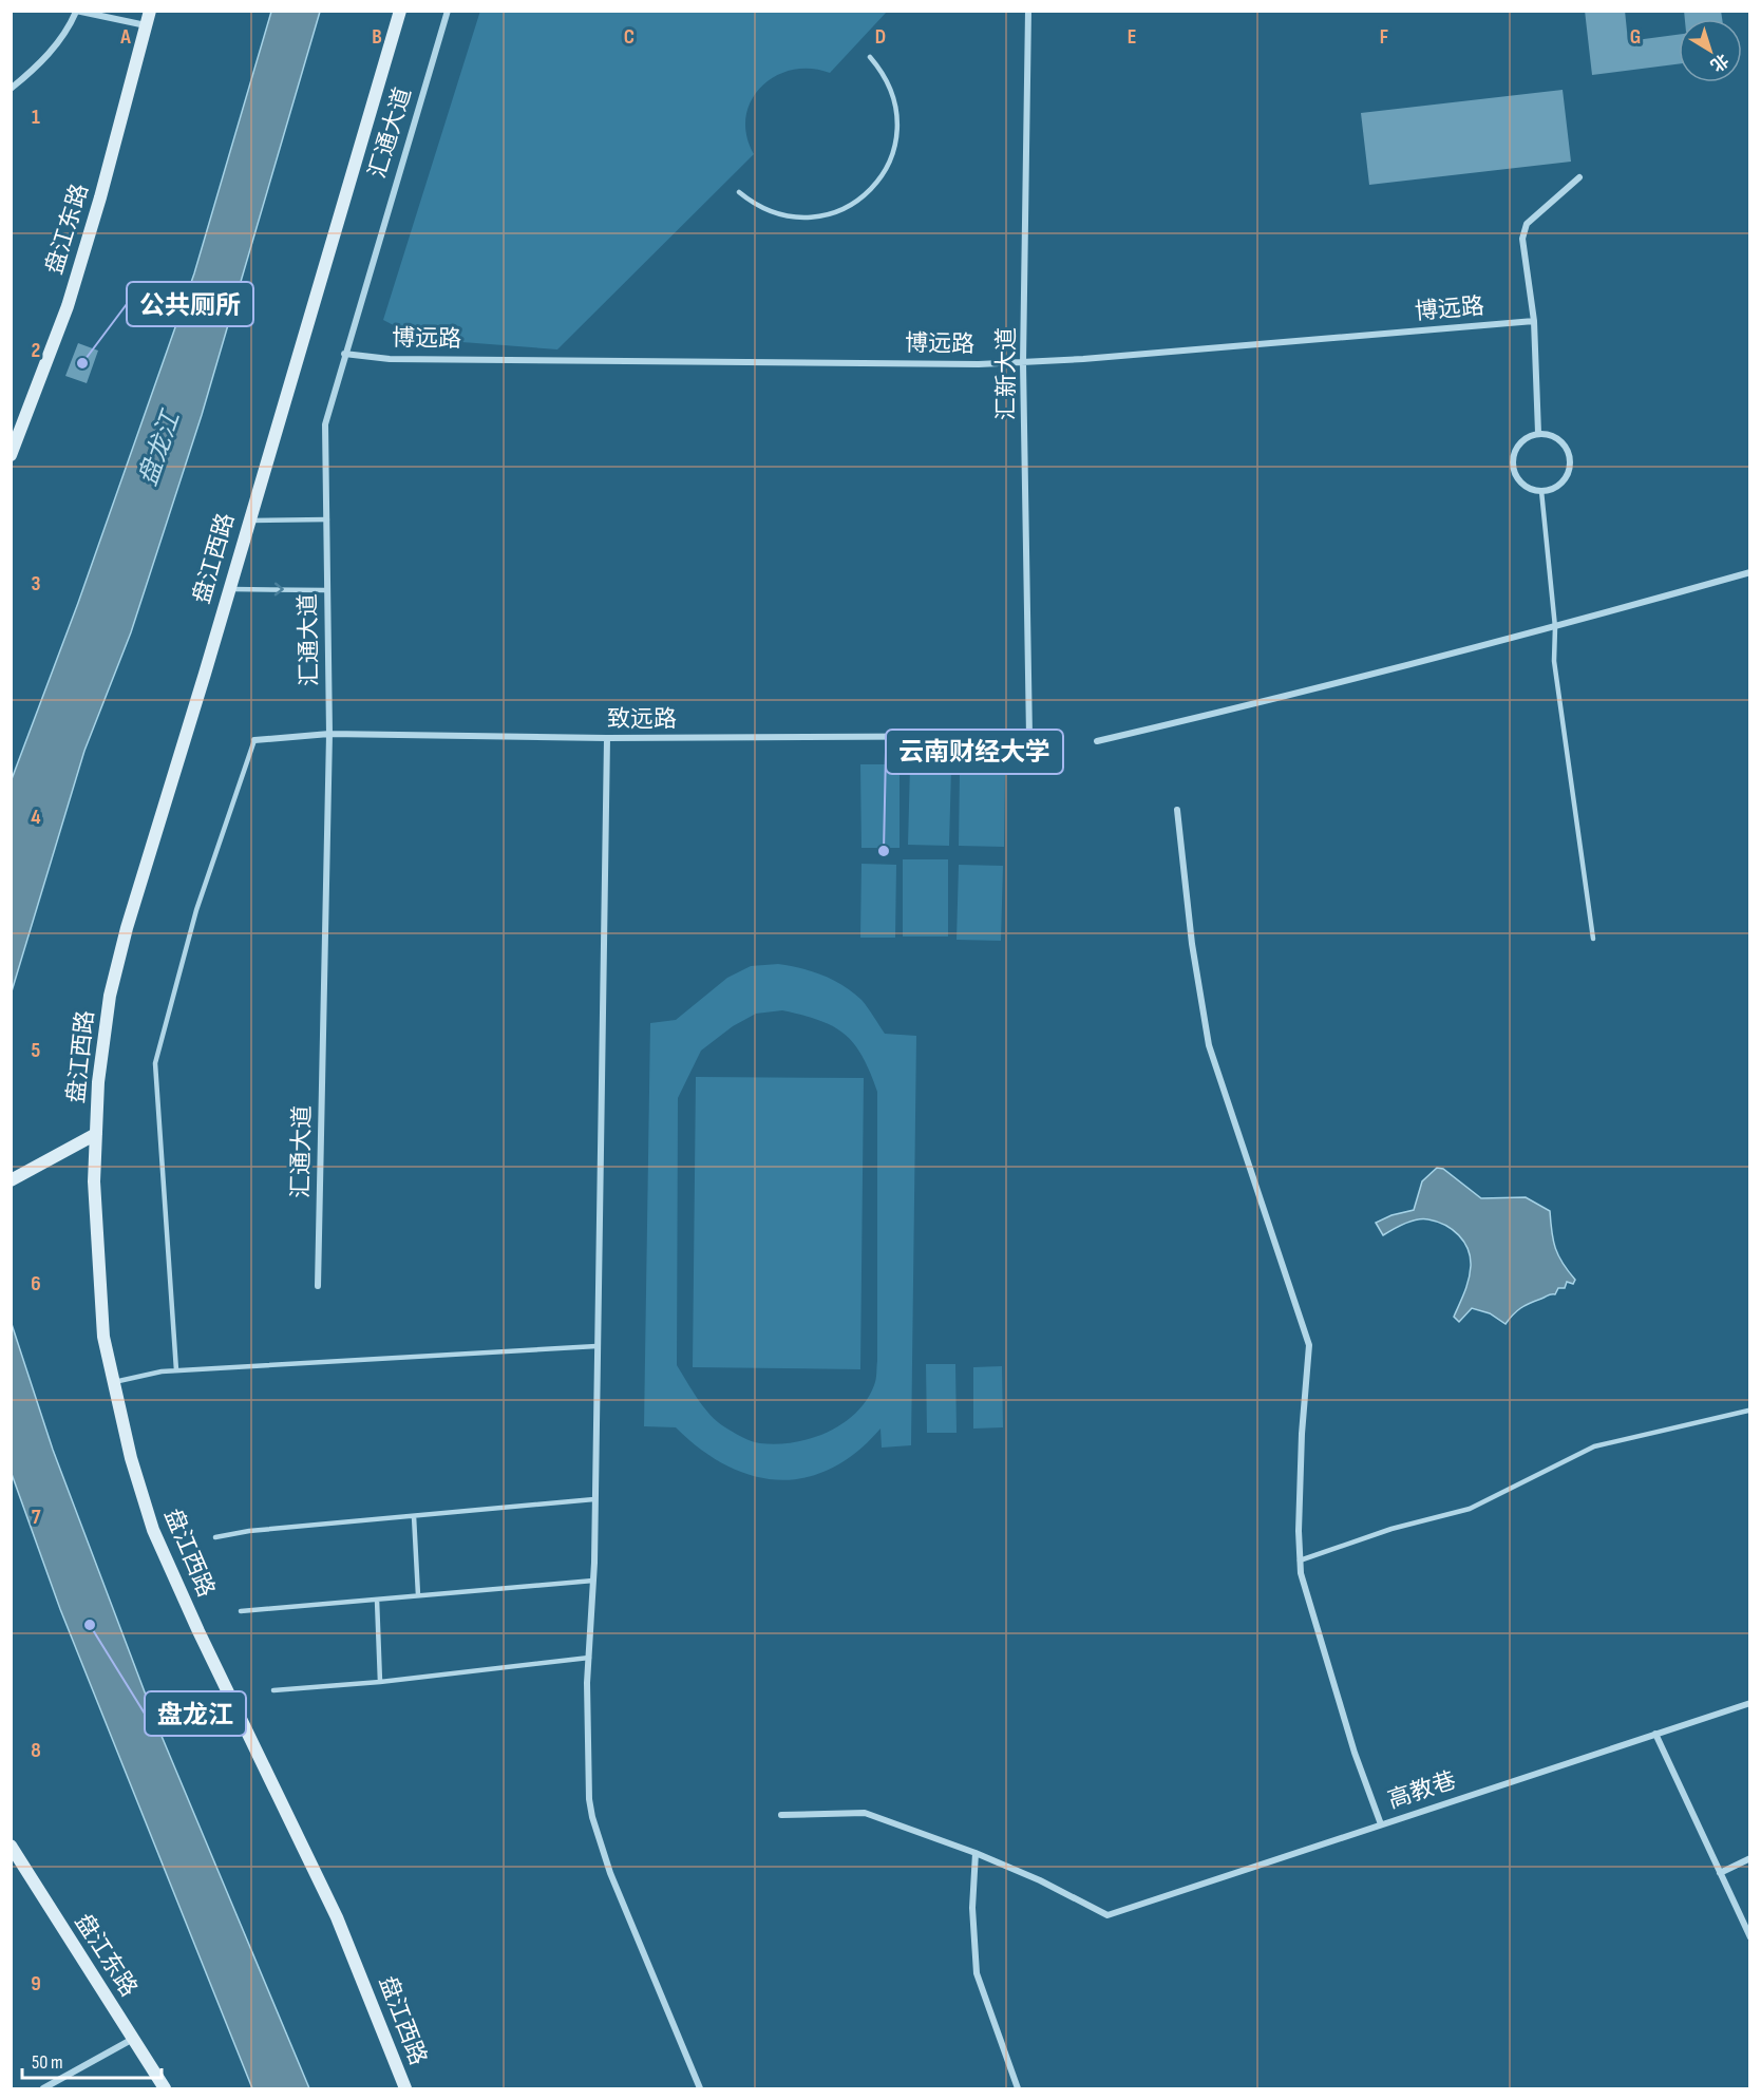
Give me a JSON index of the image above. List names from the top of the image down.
{
  "streets": {
    "street": [
      "汇通大道",
      "盘江东路",
      "博远路",
      "汇新大道",
      "盘江西路",
      "致远路",
      "高教巷"
    ]
  },
  "crossings": [
    ["汇通大道", "博远路"],
    ["汇通大道", "致远路"],
    ["博远路", "汇新大道"],
    ["汇新大道", "致远路"]
  ],
  "water": ["盘龙江"],
  "places": ["公共厕所", "云南财经大学", "盘龙江"],
  "scale_bar": "50 m",
  "north": "bottom right",
  "grid": {
    "columns": [
      "A",
      "B",
      "C",
      "D",
      "E",
      "F",
      "G"
    ],
    "rows": [
      "1",
      "2",
      "3",
      "4",
      "5",
      "6",
      "7",
      "8",
      "9"
    ]
  }
}
